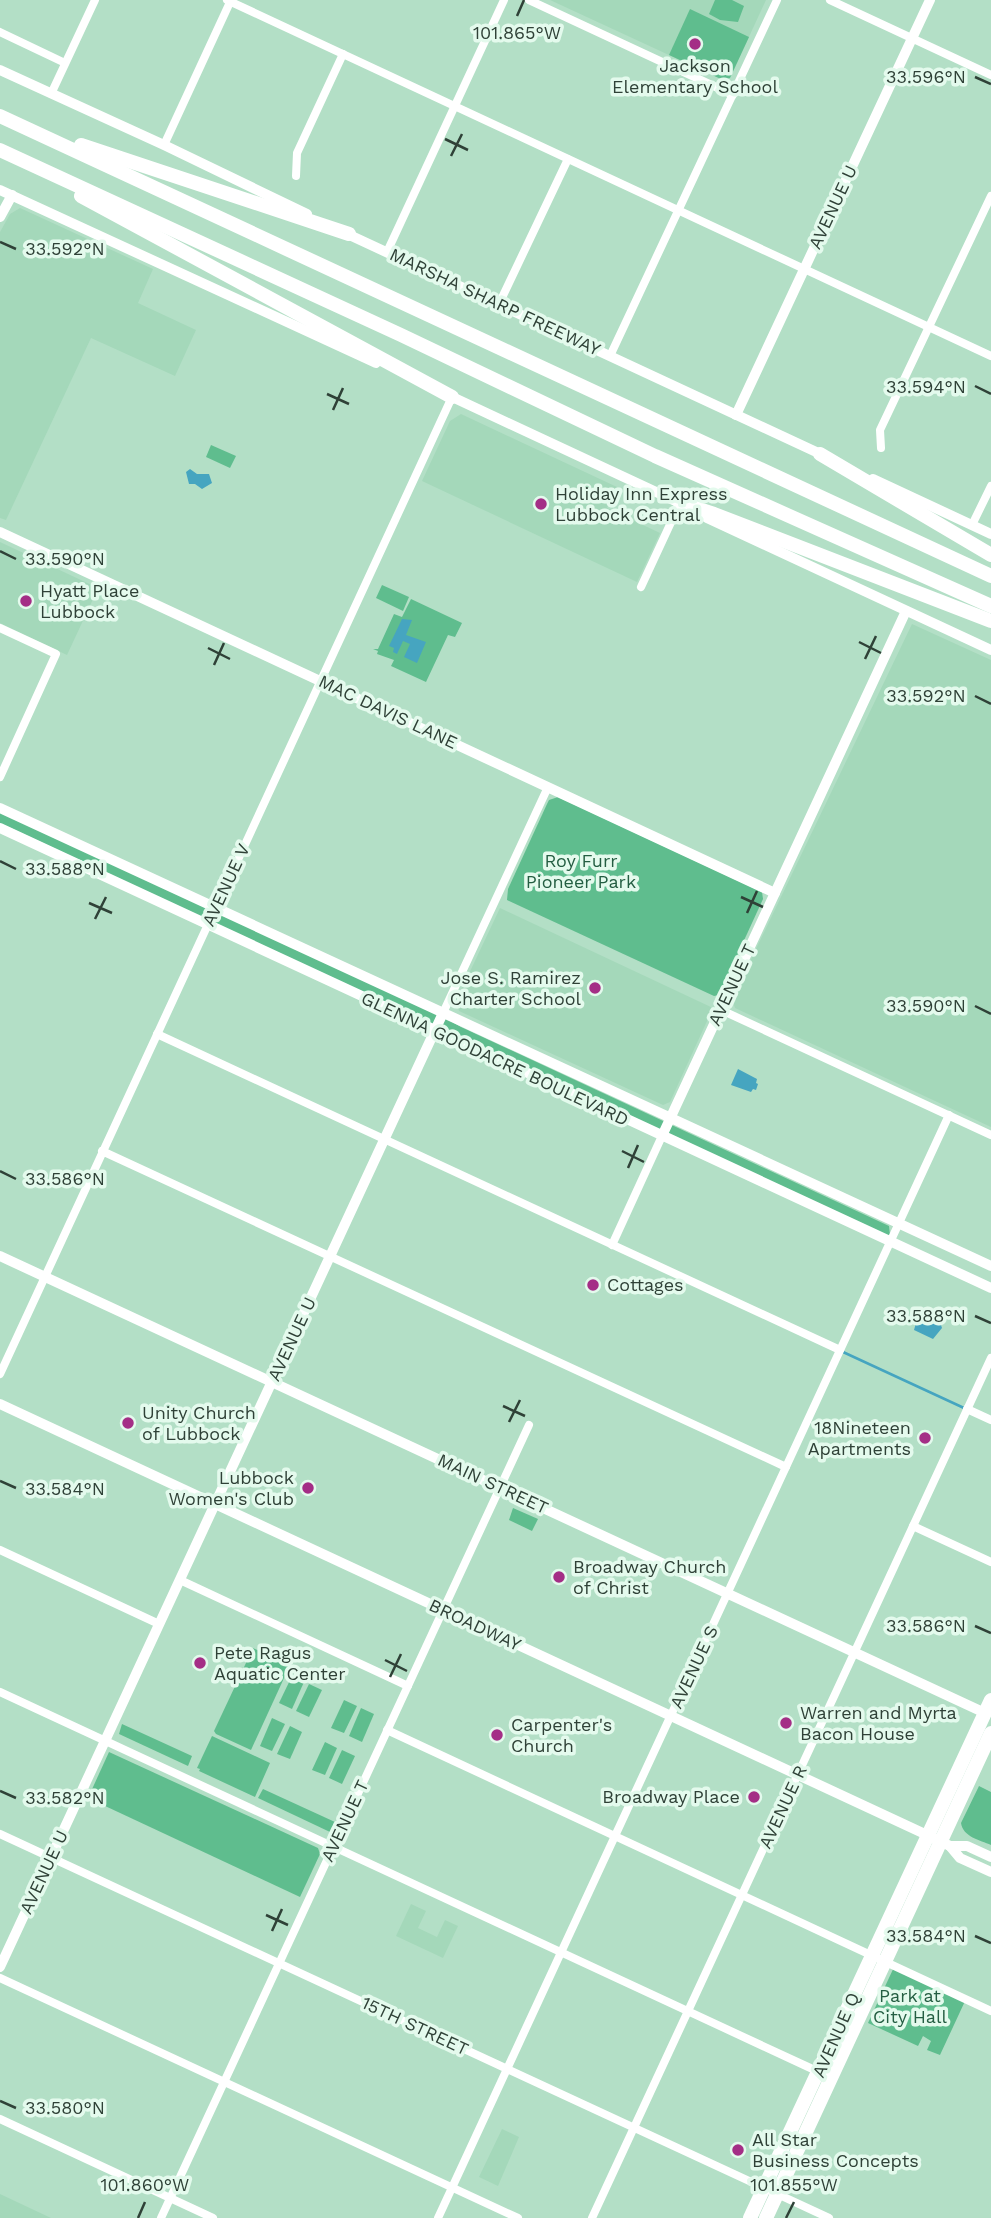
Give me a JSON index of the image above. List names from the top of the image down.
{
  "streets": {
    "highway": ["AVENUE Q"],
    "street": [
      "AVENUE U",
      "MARSHA SHARP FREEWAY",
      "MAC DAVIS LANE",
      "AVENUE V",
      "AVENUE T",
      "GLENNA GOODACRE BOULEVARD",
      "MAIN STREET",
      "BROADWAY",
      "AVENUE S",
      "AVENUE R",
      "15TH STREET"
    ]
  },
  "crossings": [
    ["AVENUE U", "MARSHA SHARP FREEWAY"],
    ["AVENUE U", "MAC DAVIS LANE"],
    ["AVENUE U", "GLENNA GOODACRE BOULEVARD"],
    ["AVENUE U", "MAIN STREET"],
    ["AVENUE U", "BROADWAY"],
    ["AVENUE U", "15TH STREET"],
    ["MAC DAVIS LANE", "AVENUE V"],
    ["MAC DAVIS LANE", "AVENUE T"],
    ["AVENUE V", "GLENNA GOODACRE BOULEVARD"],
    ["AVENUE V", "MAIN STREET"],
    ["AVENUE T", "GLENNA GOODACRE BOULEVARD"],
    ["AVENUE T", "MAIN STREET"],
    ["AVENUE T", "BROADWAY"],
    ["AVENUE T", "15TH STREET"],
    ["GLENNA GOODACRE BOULEVARD", "AVENUE S"],
    ["MAIN STREET", "AVENUE S"],
    ["MAIN STREET", "AVENUE R"],
    ["MAIN STREET", "AVENUE Q"],
    ["BROADWAY", "AVENUE S"],
    ["BROADWAY", "AVENUE R"],
    ["BROADWAY", "AVENUE Q"],
    ["AVENUE S", "15TH STREET"],
    ["AVENUE R", "15TH STREET"],
    ["15TH STREET", "AVENUE Q"]
  ],
  "parks": ["Roy Furr Pioneer Park", "Park at City Hall"],
  "places": [
    "Jackson Elementary School",
    "Holiday Inn Express Lubbock Central",
    "Hyatt Place Lubbock",
    "Jose S. Ramirez Charter School",
    "Cottages",
    "Unity Church of Lubbock",
    "18Nineteen Apartments",
    "Lubbock Women's Club",
    "Broadway Church of Christ",
    "Pete Ragus Aquatic Center",
    "Warren and Myrta Bacon House",
    "Carpenter's Church",
    "Broadway Place",
    "All Star Business Concepts"
  ],
  "coordinates": [
    "101.865°W",
    "33.596°N",
    "33.592°N",
    "33.594°N",
    "33.590°N",
    "33.588°N",
    "33.586°N",
    "33.584°N",
    "33.582°N",
    "33.580°N",
    "101.860°W",
    "101.855°W"
  ]
}
